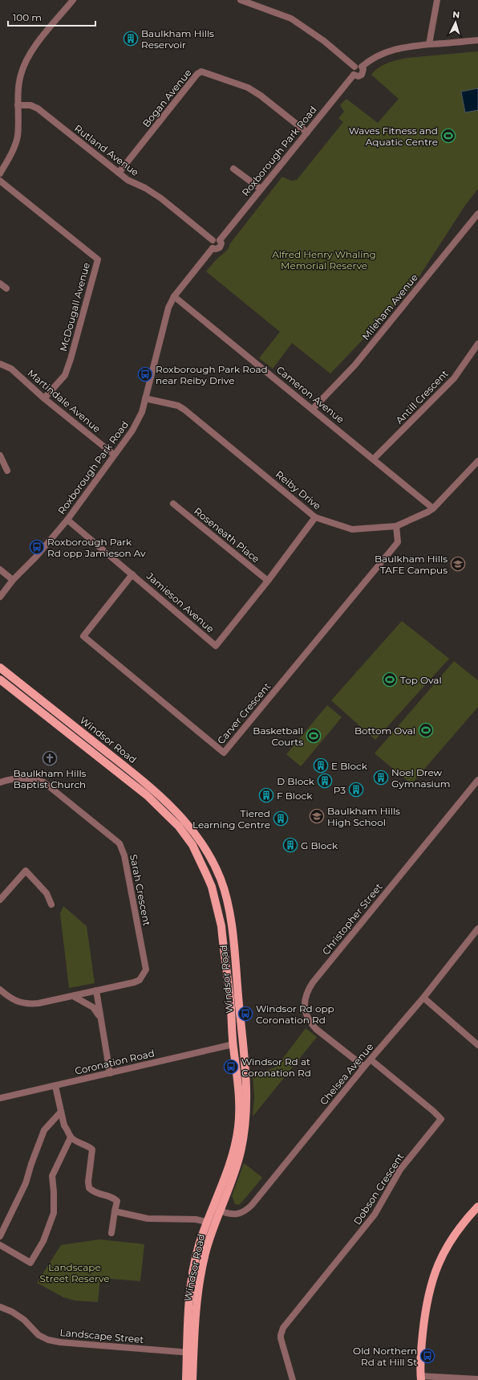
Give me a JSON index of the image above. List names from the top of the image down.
{
  "streets": {
    "main road": ["Windsor Road"],
    "street": [
      "Bogan Avenue",
      "Rutland Avenue",
      "Roxborough Park Road",
      "McDougall Avenue",
      "Mileham Avenue",
      "Cameron Avenue",
      "Antill Crescent",
      "Martindale Avenue",
      "Reiby Drive",
      "Roseneath Place",
      "Jamieson Avenue",
      "Carver Crescent",
      "Sarah Crescent",
      "Christopher Street",
      "Coronation Road",
      "Chelsea Avenue",
      "Dobson Crescent",
      "Landscape Street"
    ]
  },
  "crossings": [
    ["Bogan Avenue", "Rutland Avenue"],
    ["Bogan Avenue", "Roxborough Park Road"],
    ["Rutland Avenue", "Roxborough Park Road"],
    ["Roxborough Park Road", "Cameron Avenue"],
    ["Roxborough Park Road", "Martindale Avenue"],
    ["Roxborough Park Road", "Reiby Drive"],
    ["Roxborough Park Road", "Jamieson Avenue"],
    ["McDougall Avenue", "Martindale Avenue"],
    ["Mileham Avenue", "Cameron Avenue"],
    ["Cameron Avenue", "Antill Crescent"],
    ["Cameron Avenue", "Reiby Drive"],
    ["Reiby Drive", "Jamieson Avenue"],
    ["Reiby Drive", "Carver Crescent"],
    ["Roseneath Place", "Jamieson Avenue"],
    ["Jamieson Avenue", "Carver Crescent"],
    ["Windsor Road", "Coronation Road"],
    ["Windsor Road", "Chelsea Avenue"],
    ["Windsor Road", "Landscape Street"],
    ["Christopher Street", "Chelsea Avenue"],
    ["Chelsea Avenue", "Dobson Crescent"]
  ],
  "parks": ["Alfred Henry Whaling Memorial Reserve", "Landscape Street Reserve"],
  "places": {
    "building": [
      "Baulkham Hills Reservoir",
      "E Block",
      "Noel Drew Gymnasium",
      "D Block",
      "P3",
      "F Block",
      "Tiered Learning Centre",
      "G Block"
    ],
    "sports": [
      "Waves Fitness and Aquatic Centre",
      "Top Oval",
      "Bottom Oval",
      "Basketball Courts"
    ],
    "bus stop": [
      "Roxborough Park Road near Reiby Drive",
      "Roxborough Park Rd opp Jamieson Av",
      "Windsor Rd opp Coronation Rd",
      "Windsor Rd at Coronation Rd",
      "Old Northern Rd at Hill St"
    ],
    "school or university": ["Baulkham Hills TAFE Campus", "Baulkham Hills High School"],
    "church": ["Baulkham Hills Baptist Church"]
  },
  "scale_bar": "100 m",
  "north": "top"
}
